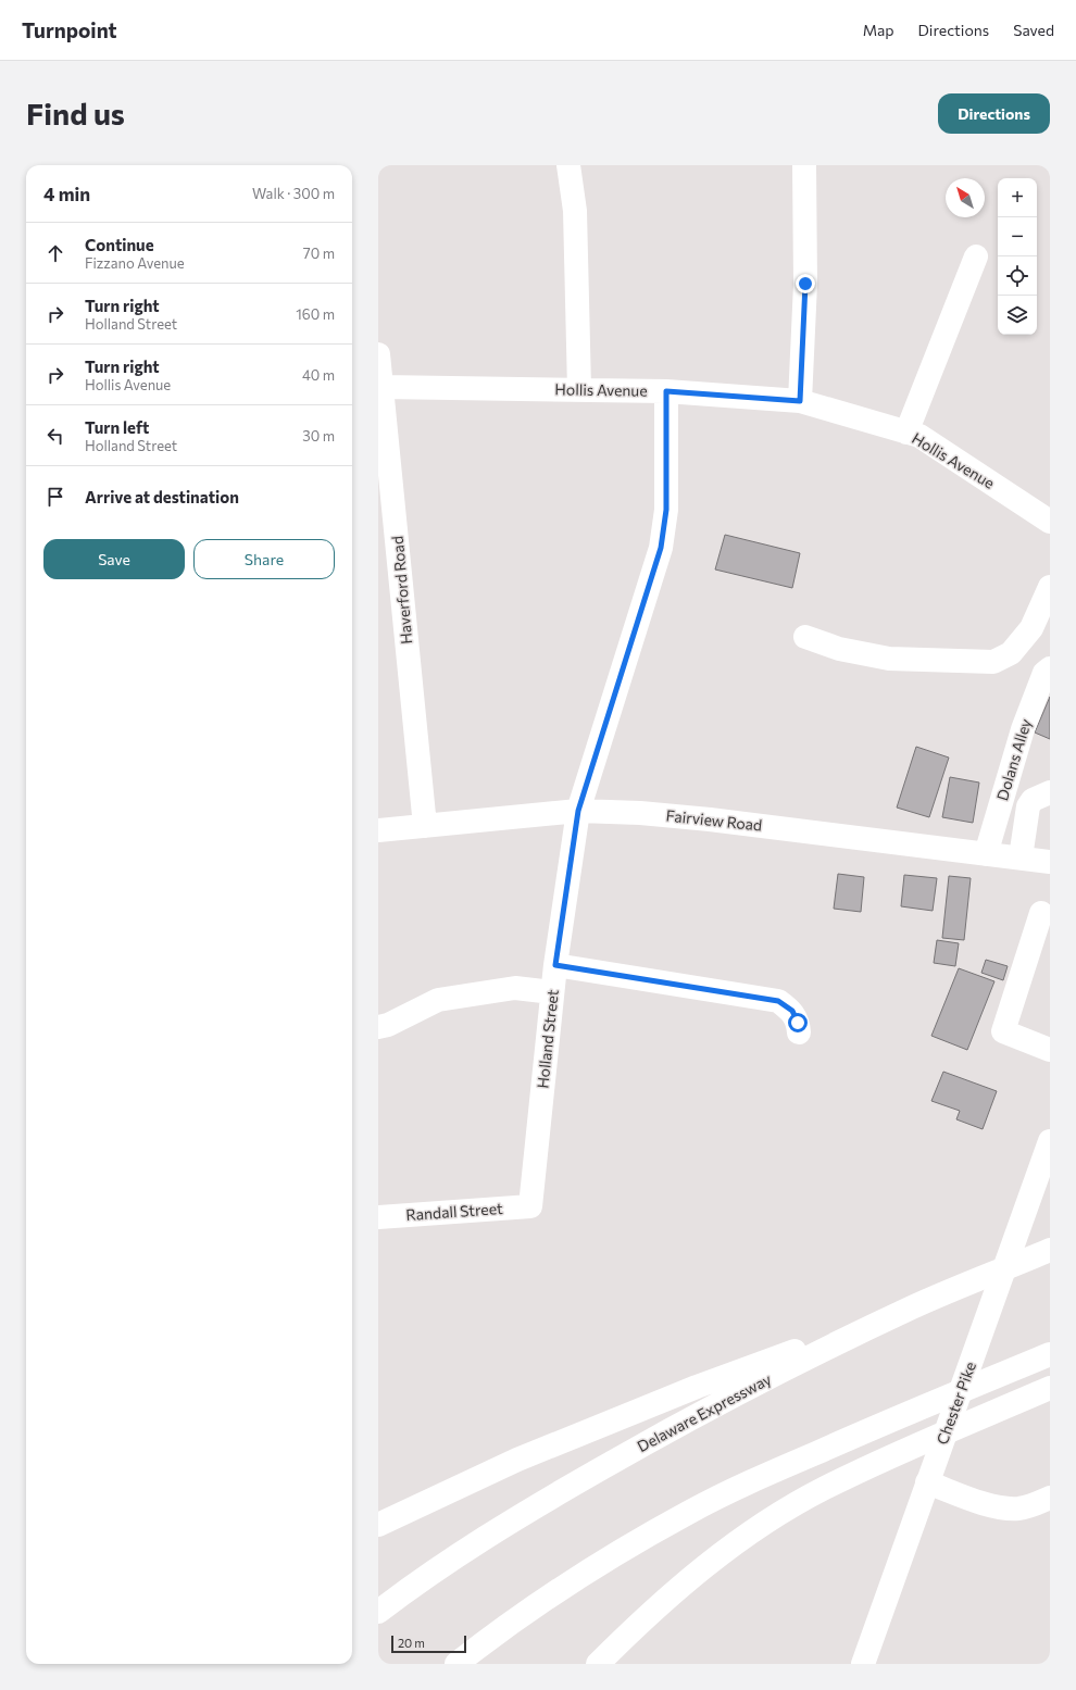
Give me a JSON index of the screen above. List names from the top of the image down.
{
  "streets": {
    "main road": [
      "Hollis Avenue",
      "Haverford Road",
      "Dolans Alley",
      "Fairview Road",
      "Holland Street",
      "Randall Street",
      "Chester Pike",
      "Delaware Expressway"
    ]
  },
  "crossings": [
    ["Hollis Avenue", "Haverford Road"],
    ["Hollis Avenue", "Holland Street"],
    ["Haverford Road", "Fairview Road"],
    ["Dolans Alley", "Fairview Road"],
    ["Fairview Road", "Holland Street"],
    ["Holland Street", "Randall Street"]
  ],
  "scale_bar": "20 m",
  "north": "top left",
  "page": {
    "header": "Turnpoint",
    "nav": ["Map", "Directions", "Saved"],
    "buttons": [
      "Directions",
      ["Save", "Share"]
    ],
    "title": "Find us",
    "heading": ["4 min", "Walk · 300 m"],
    "map_buttons": ["+", "−"],
    "list": [
      ["Continue", "Fizzano Avenue", "70 m"],
      ["Turn right", "Holland Street", "160 m"],
      ["Turn right", "Hollis Avenue", "40 m"],
      ["Turn left", "Holland Street", "30 m"],
      "Arrive at destination"
    ],
    "scale": "20 m"
  }
}
